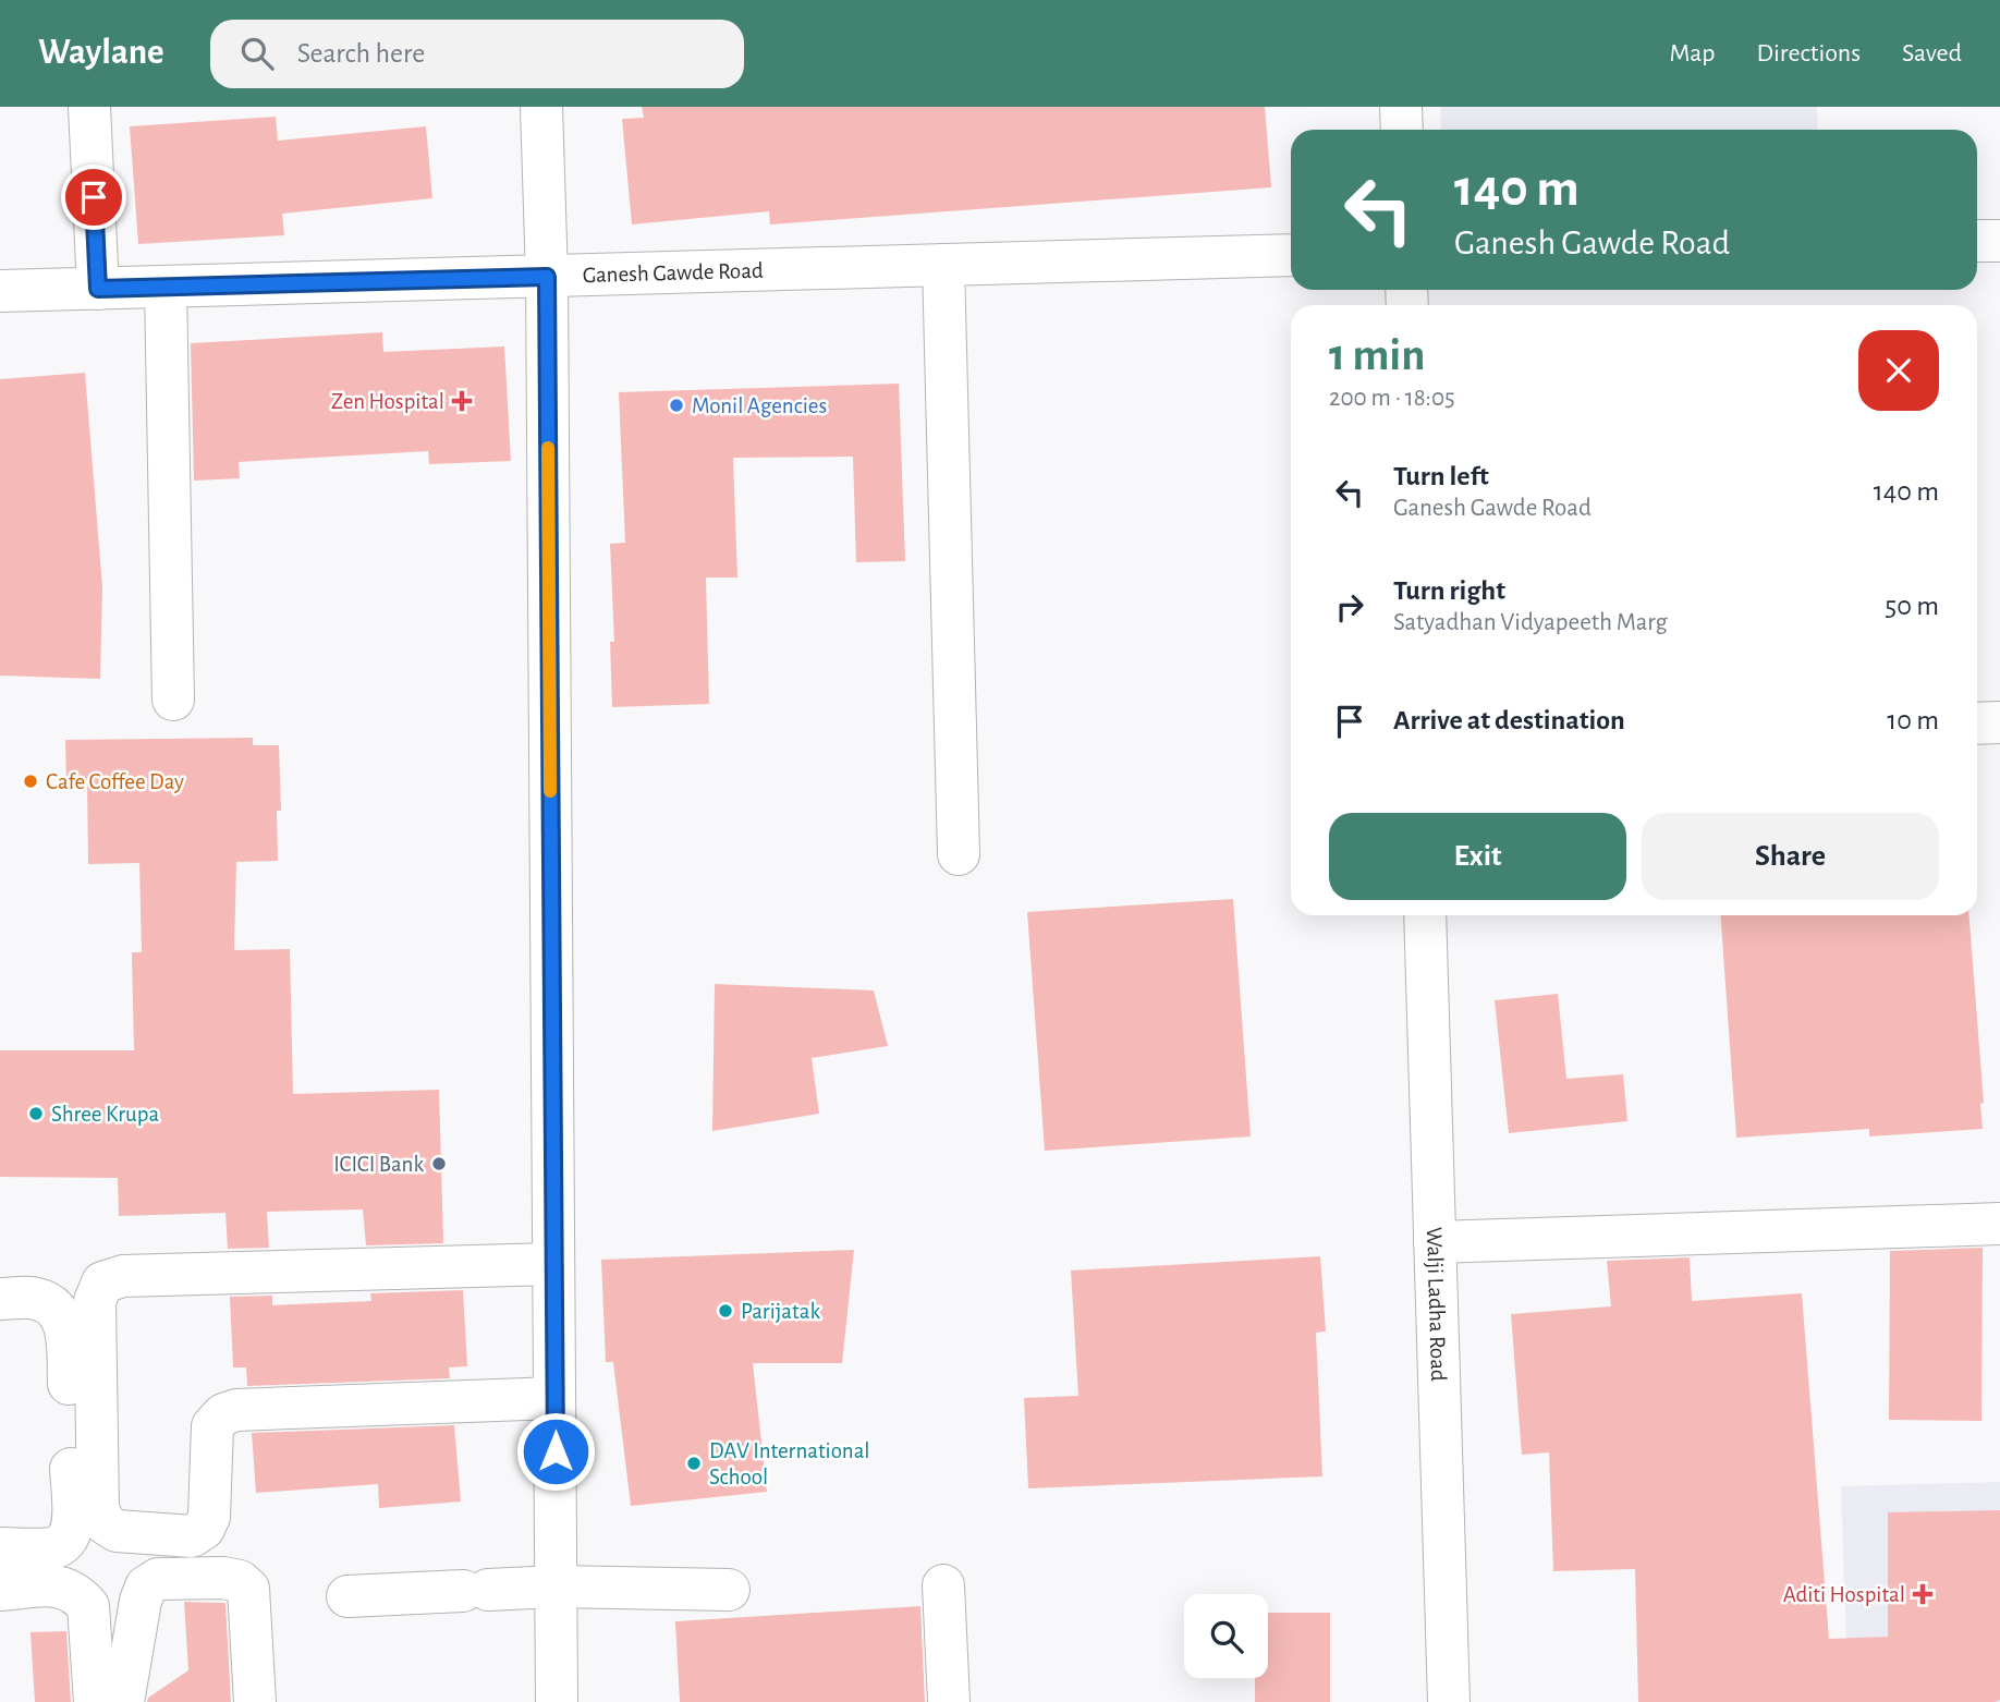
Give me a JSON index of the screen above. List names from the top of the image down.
{
  "streets": {
    "street": ["Ganesh Gawde Road", "Walji Ladha Road"]
  },
  "places": {
    "health": ["Zen Hospital", "Aditi Hospital"],
    "other": [
      "Monil Agencies",
      "Cafe Coffee Day",
      "Shree Krupa",
      "ICICI Bank",
      "Parijatak",
      "DAV International School"
    ]
  },
  "page": {
    "header": "Waylane",
    "search": "Search here",
    "nav": ["Map", "Directions", "Saved"],
    "turn": ["140 m", "Ganesh Gawde Road"],
    "heading": ["1 min", "200 m · 18:05"],
    "list": [
      {
        "name": "Turn left",
        "note": "Ganesh Gawde Road",
        "value": "140 m"
      },
      {
        "name": "Turn right",
        "note": "Satyadhan Vidyapeeth Marg",
        "value": "50 m"
      },
      {
        "name": "Arrive at destination",
        "value": "10 m"
      }
    ],
    "buttons": ["Exit", "Share"]
  }
}
